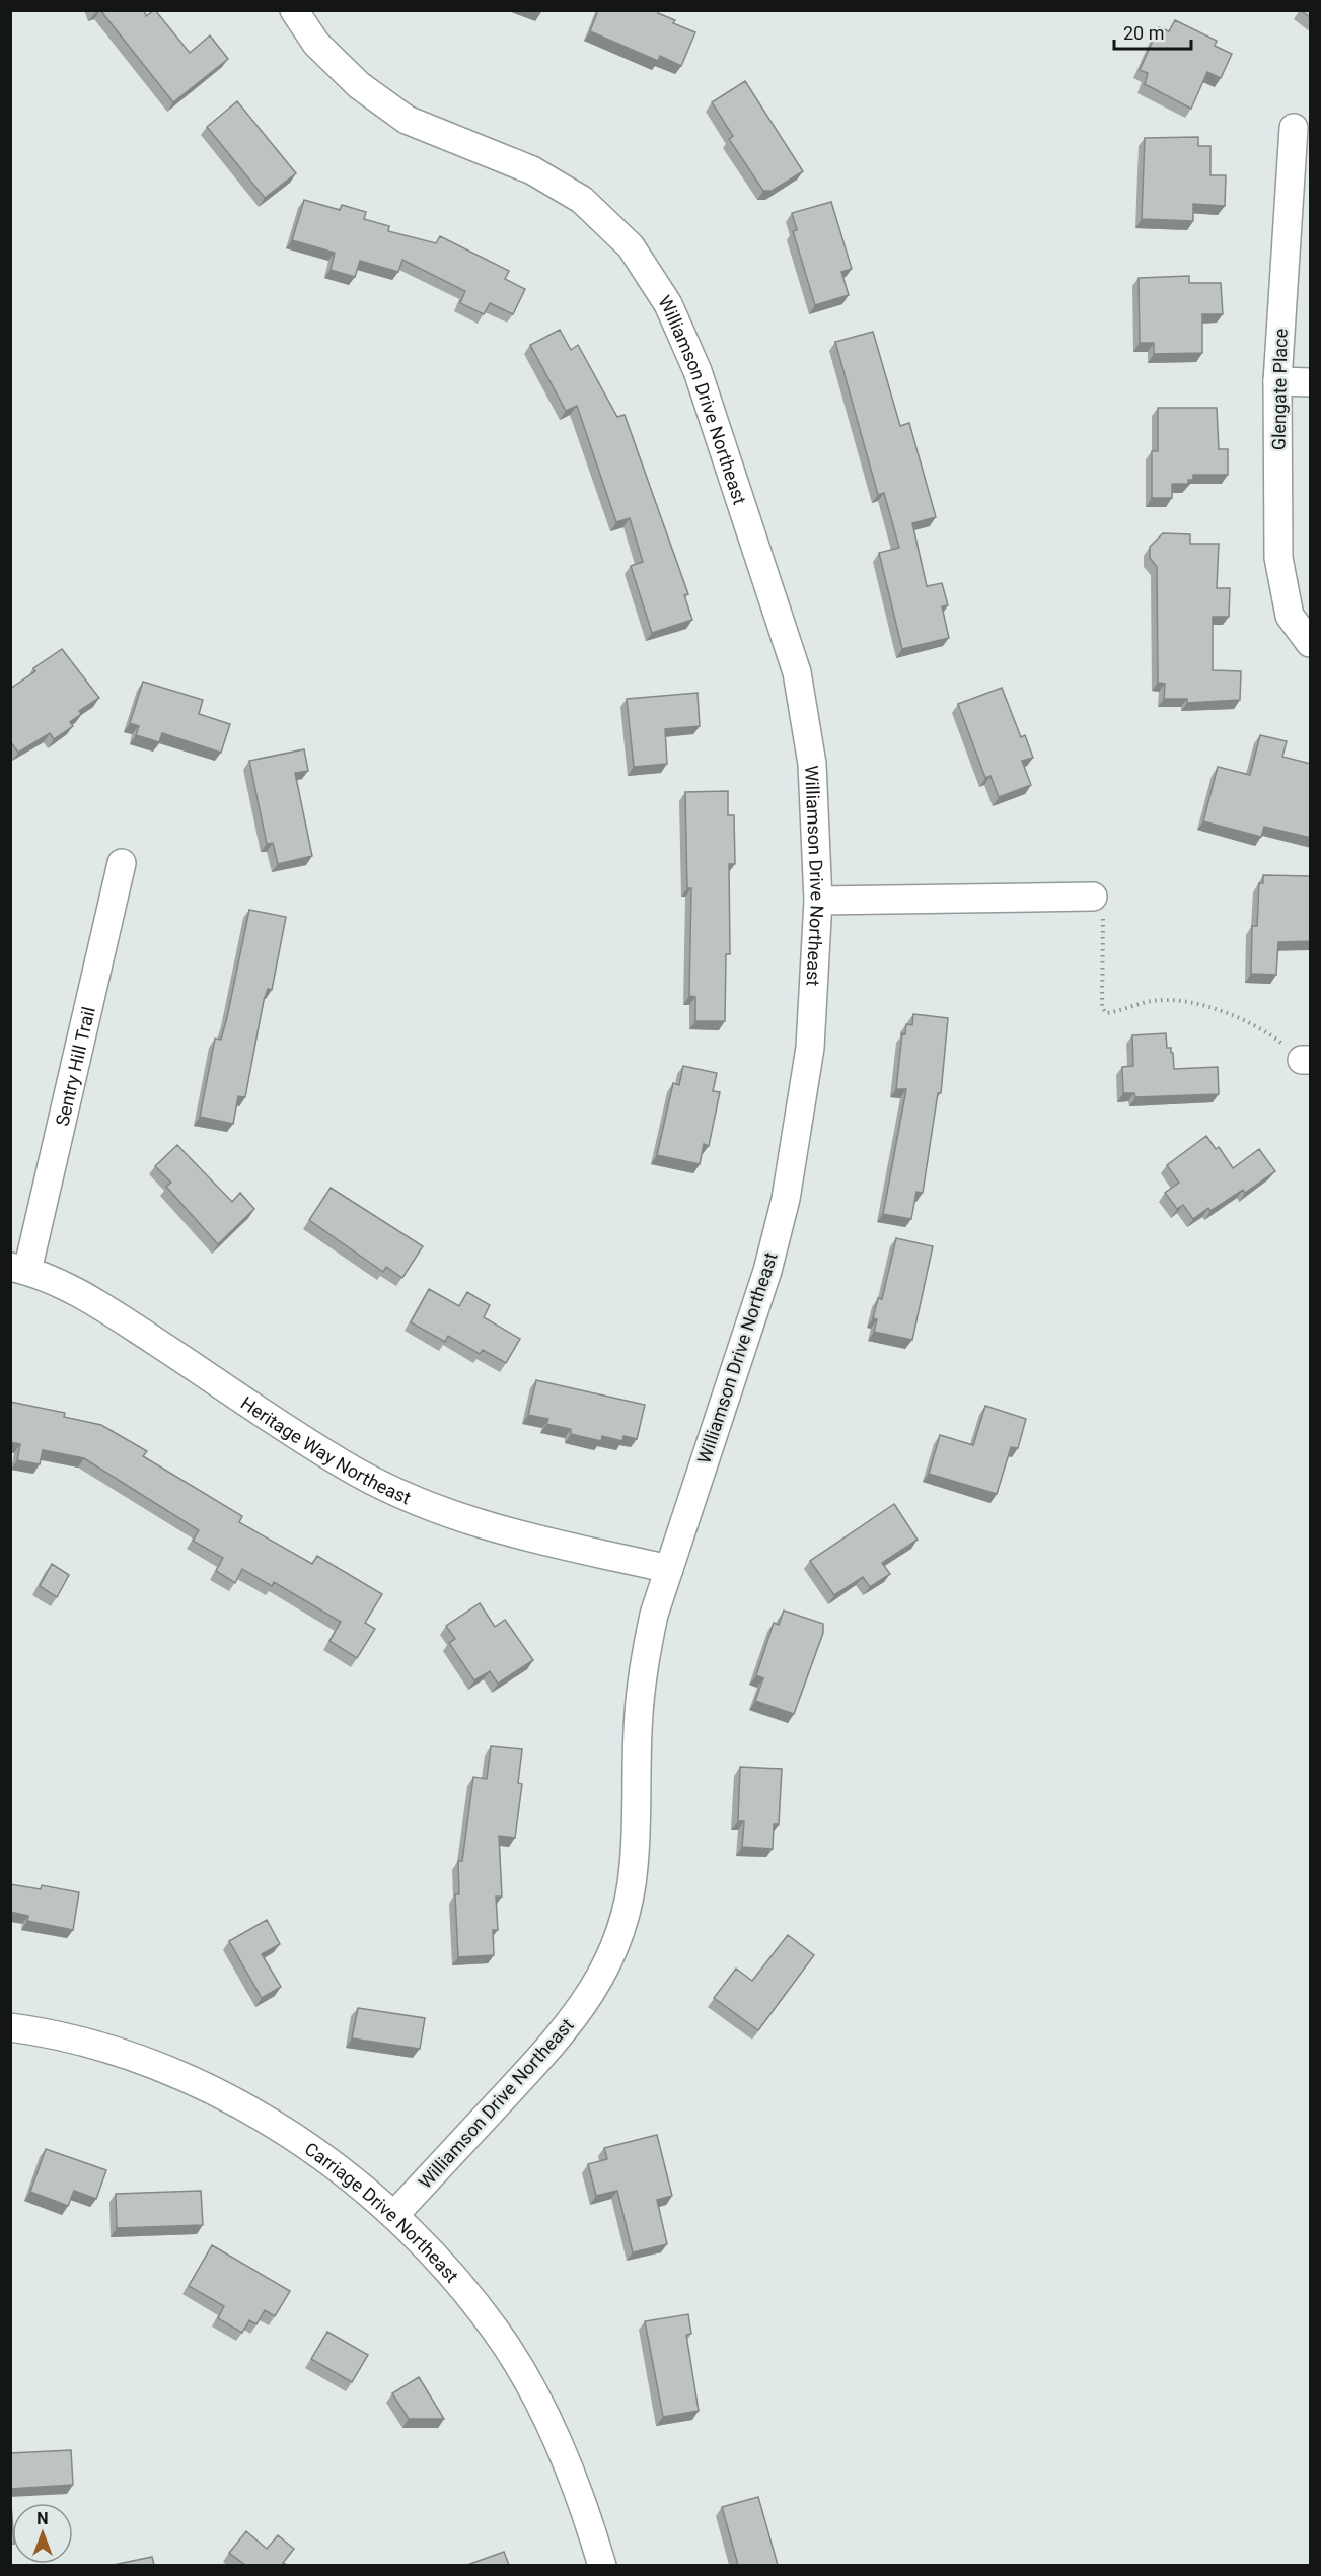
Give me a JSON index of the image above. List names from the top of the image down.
{
  "streets": {
    "street": [
      "Glengate Place",
      "Williamson Drive Northeast",
      "Sentry Hill Trail",
      "Heritage Way Northeast",
      "Carriage Drive Northeast"
    ]
  },
  "crossings": [
    ["Williamson Drive Northeast", "Heritage Way Northeast"],
    ["Williamson Drive Northeast", "Carriage Drive Northeast"],
    ["Sentry Hill Trail", "Heritage Way Northeast"]
  ],
  "scale_bar": "20 m",
  "north": "top"
}
